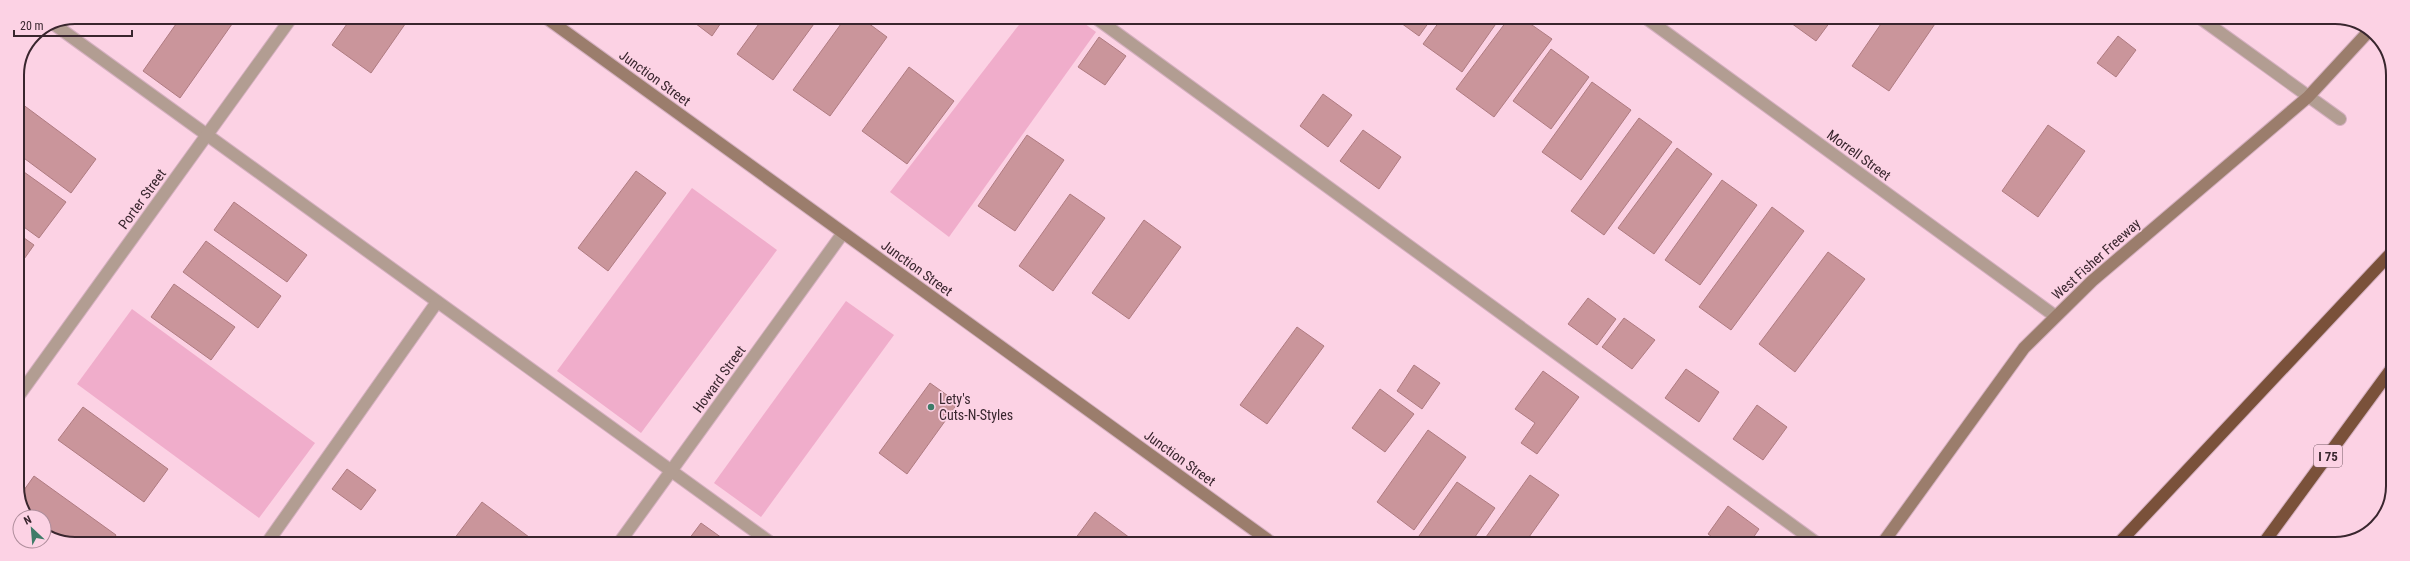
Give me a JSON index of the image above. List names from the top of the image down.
{
  "streets": {
    "highway": ["I 75"],
    "street": [
      "Junction Street",
      "Morrell Street",
      "Porter Street",
      "West Fisher Freeway",
      "Howard Street"
    ]
  },
  "crossings": [
    ["Junction Street", "Howard Street"],
    ["Morrell Street", "West Fisher Freeway"]
  ],
  "places": ["Lety's Cuts-N-Styles"],
  "scale_bar": "20 m",
  "north": "top left"
}
